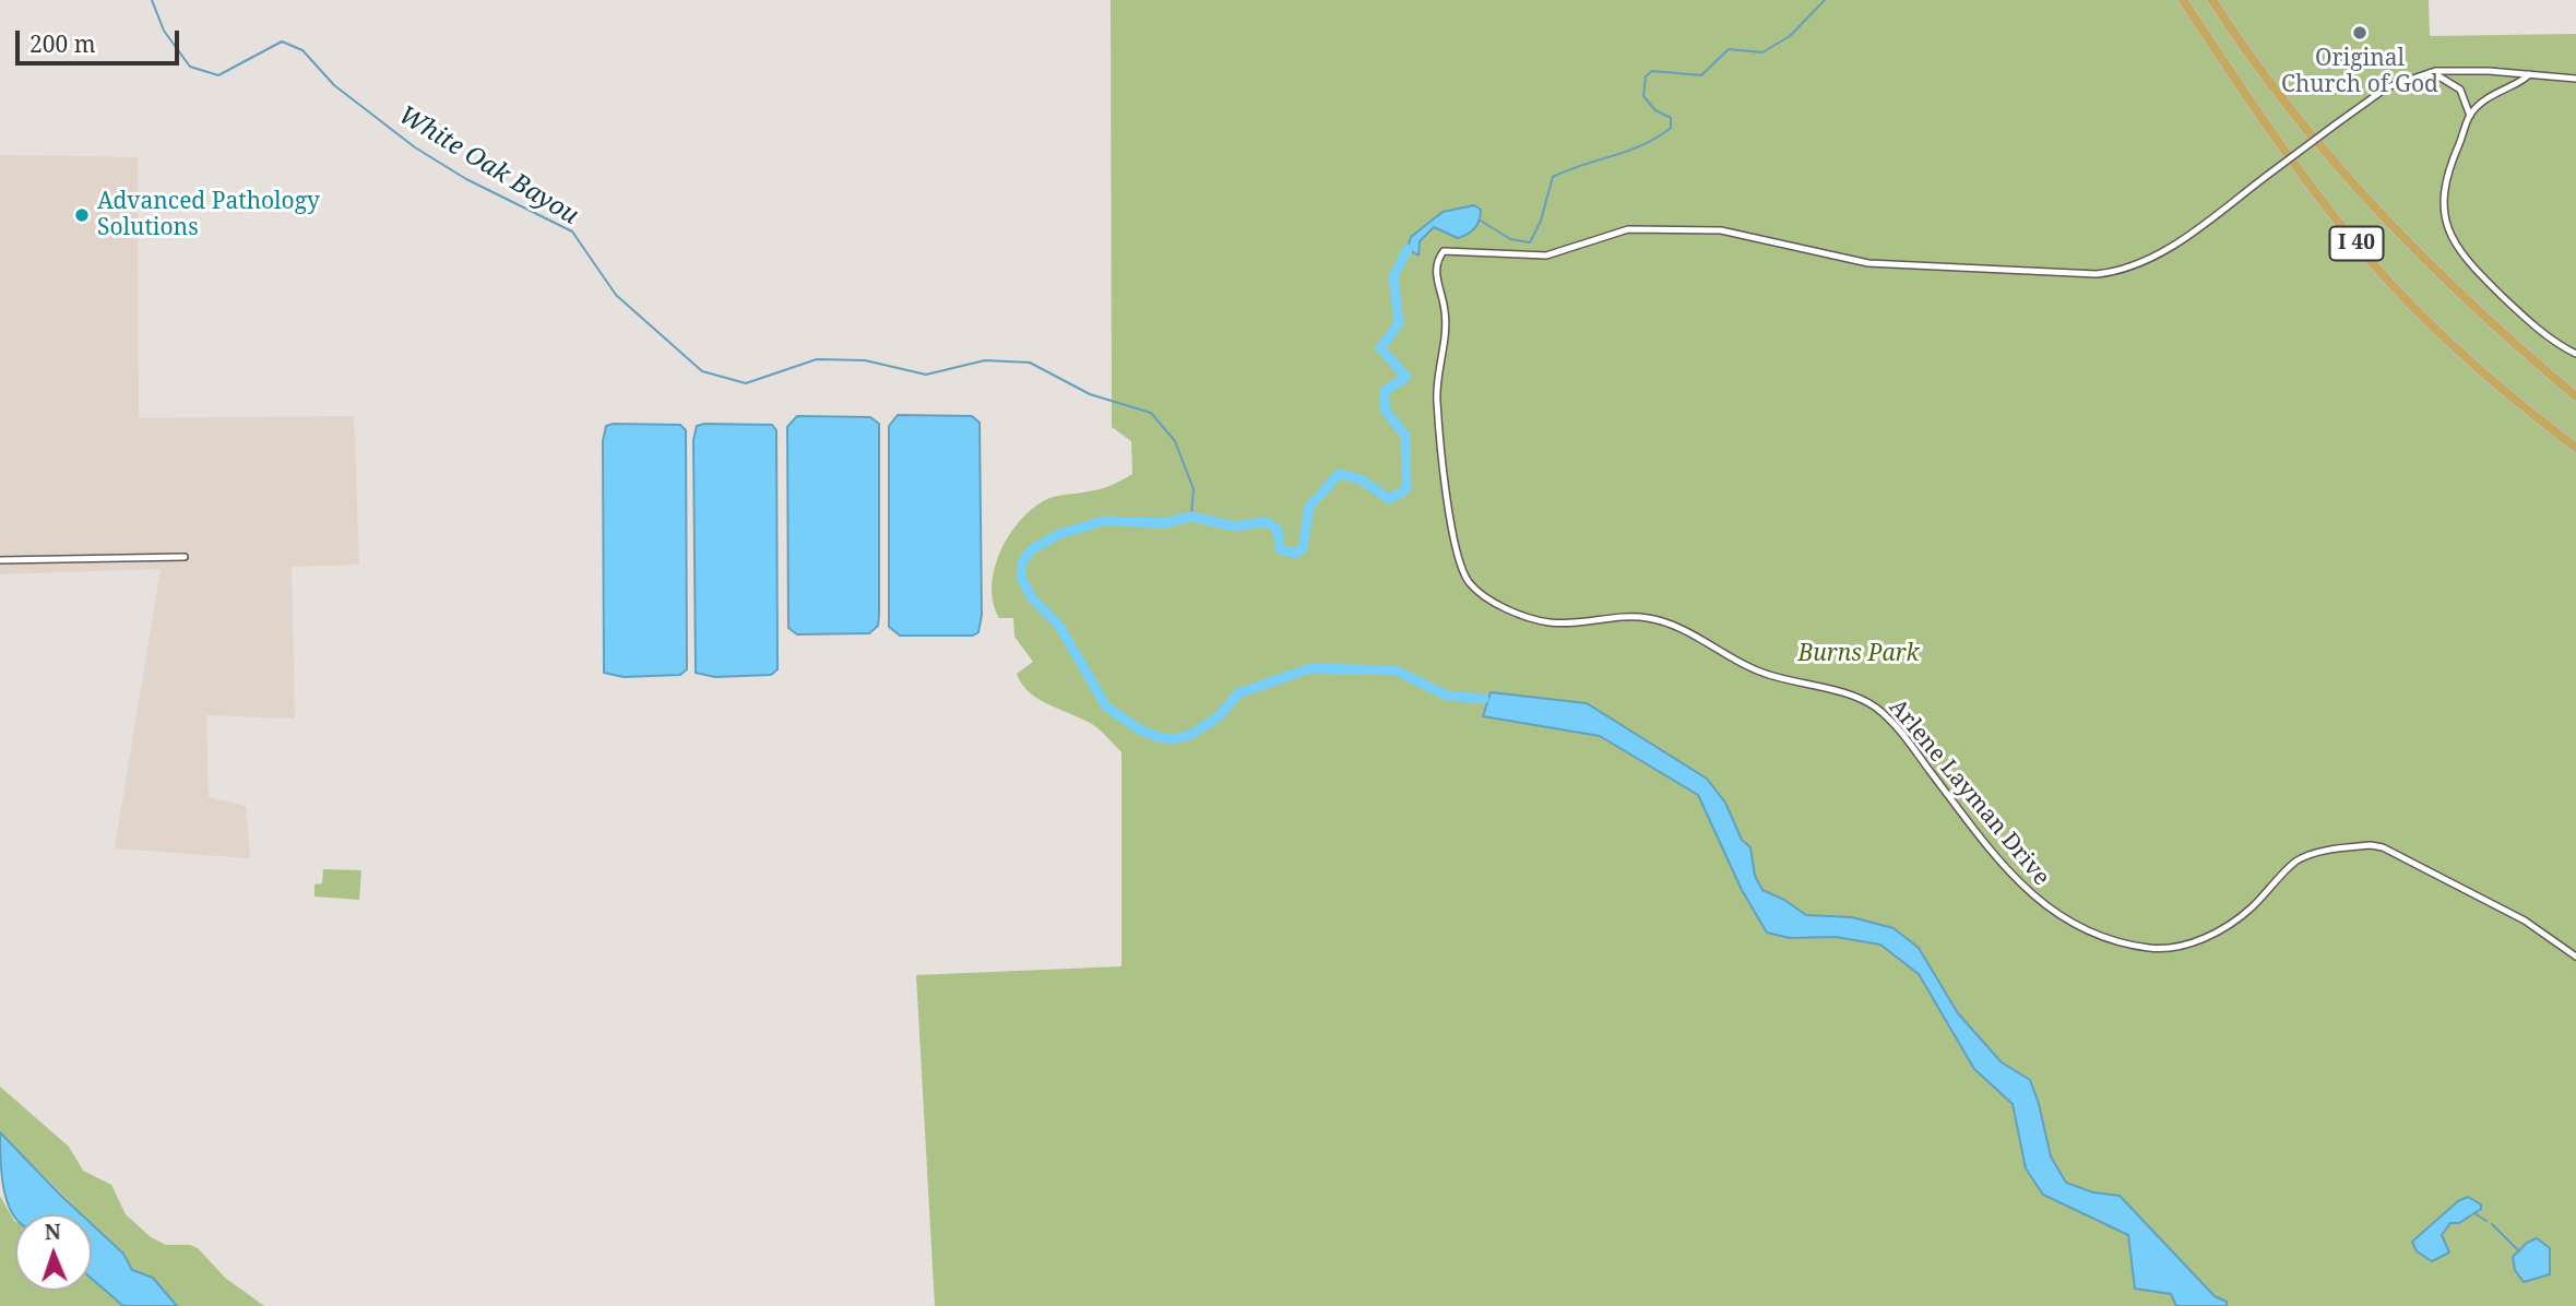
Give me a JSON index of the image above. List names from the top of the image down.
{
  "streets": {
    "highway": ["I 40"],
    "street": ["Arlene Layman Drive"]
  },
  "water": ["White Oak Bayou"],
  "parks": ["Burns Park"],
  "places": ["Original Church of God", "Advanced Pathology Solutions"],
  "scale_bar": "200 m",
  "north": "top"
}
